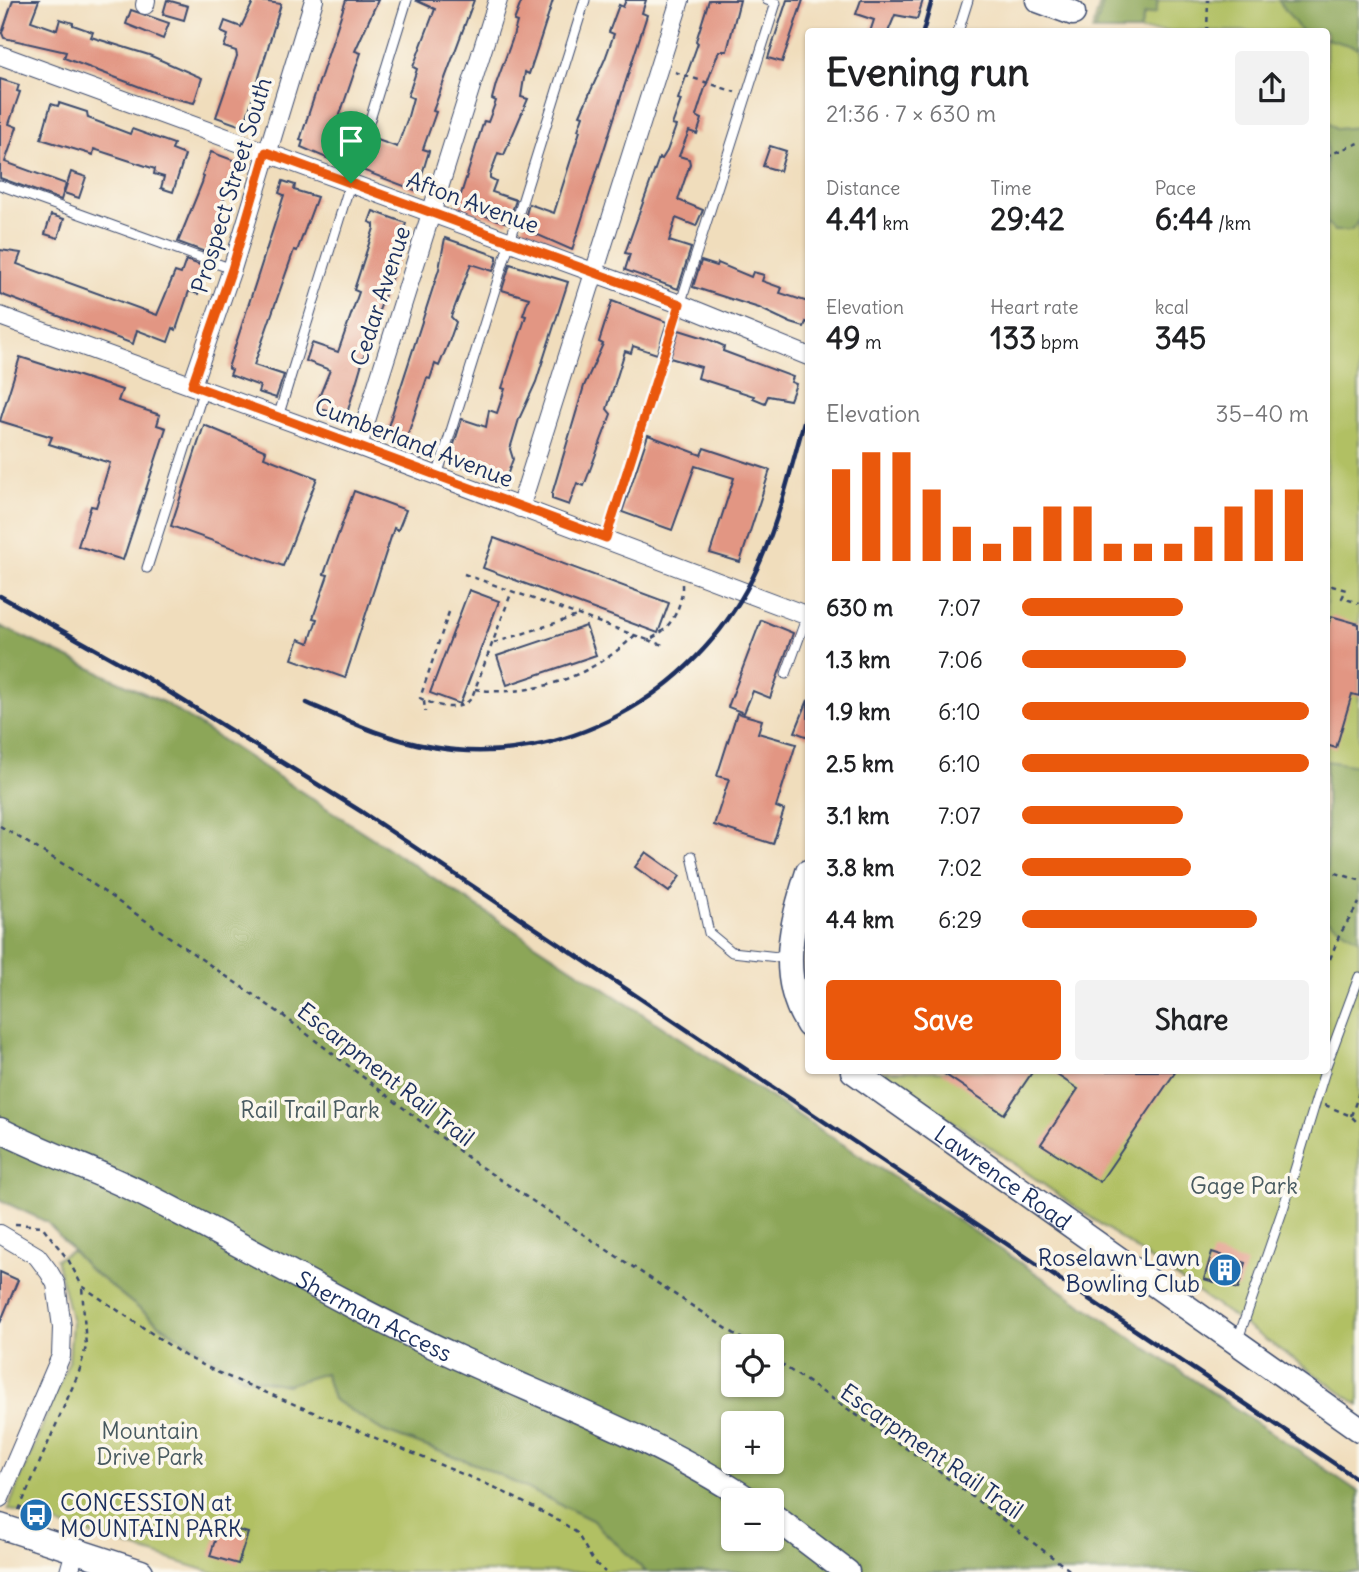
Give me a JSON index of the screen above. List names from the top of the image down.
{
  "streets": {
    "main road": ["Lawrence Road", "Sherman Access"],
    "street": [
      "Prospect Street South",
      "Afton Avenue",
      "Cedar Avenue",
      "Cumberland Avenue"
    ],
    "path": ["Escarpment Rail Trail"]
  },
  "crossings": [
    ["Prospect Street South", "Afton Avenue"],
    ["Prospect Street South", "Cumberland Avenue"],
    ["Afton Avenue", "Cedar Avenue"],
    ["Cedar Avenue", "Cumberland Avenue"]
  ],
  "parks": ["Rail Trail Park", "Gage Park", "Mountain Drive Park"],
  "places": {
    "building": ["Roselawn Lawn Bowling Club"],
    "bus stop": ["CONCESSION at MOUNTAIN PARK"]
  },
  "page": {
    "heading": ["Evening run", "21:36 · 7 × 630 m"],
    "stats": [
      ["Distance", "4.41 km"],
      ["Time", "29:42"],
      ["Pace", "6:44 /km"],
      ["Elevation", "49 m"],
      ["Heart rate", "133 bpm"],
      ["kcal", "345"]
    ],
    "chart": ["Elevation", "35–40 m"],
    "list": [
      {
        "name": "630 m",
        "note": "7:07"
      },
      {
        "name": "1.3 km",
        "note": "7:06"
      },
      {
        "name": "1.9 km",
        "note": "6:10"
      },
      {
        "name": "2.5 km",
        "note": "6:10"
      },
      {
        "name": "3.1 km",
        "note": "7:07"
      },
      {
        "name": "3.8 km",
        "note": "7:02"
      },
      {
        "name": "4.4 km",
        "note": "6:29"
      }
    ],
    "buttons": ["Save", "Share"],
    "map_buttons": ["+", "−"]
  }
}
